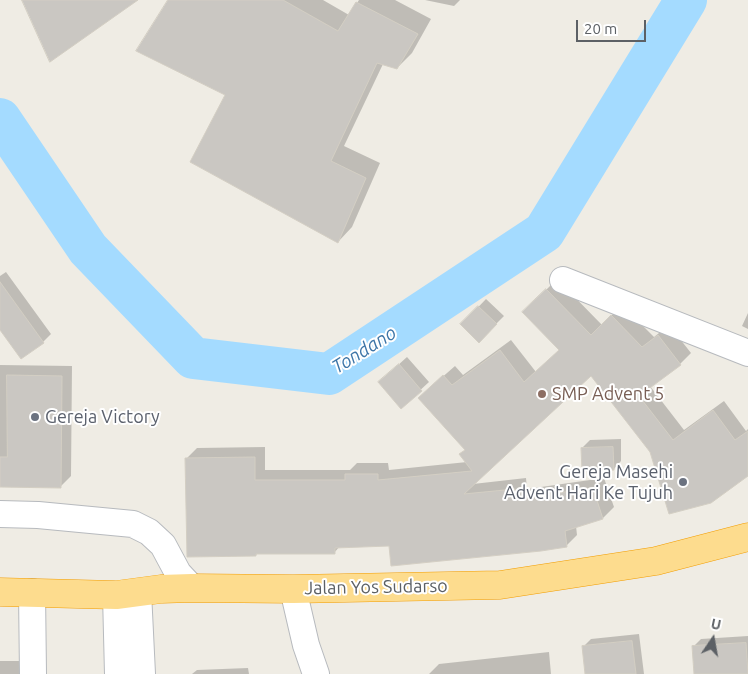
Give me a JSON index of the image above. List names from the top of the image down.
{
  "streets": {
    "highway": ["Jalan Yos Sudarso"]
  },
  "water": ["Tondano"],
  "places": ["SMP Advent 5", "Gereja Victory", "Gereja Masehi Advent Hari Ke Tujuh"],
  "scale_bar": "20 m",
  "north": "top"
}
